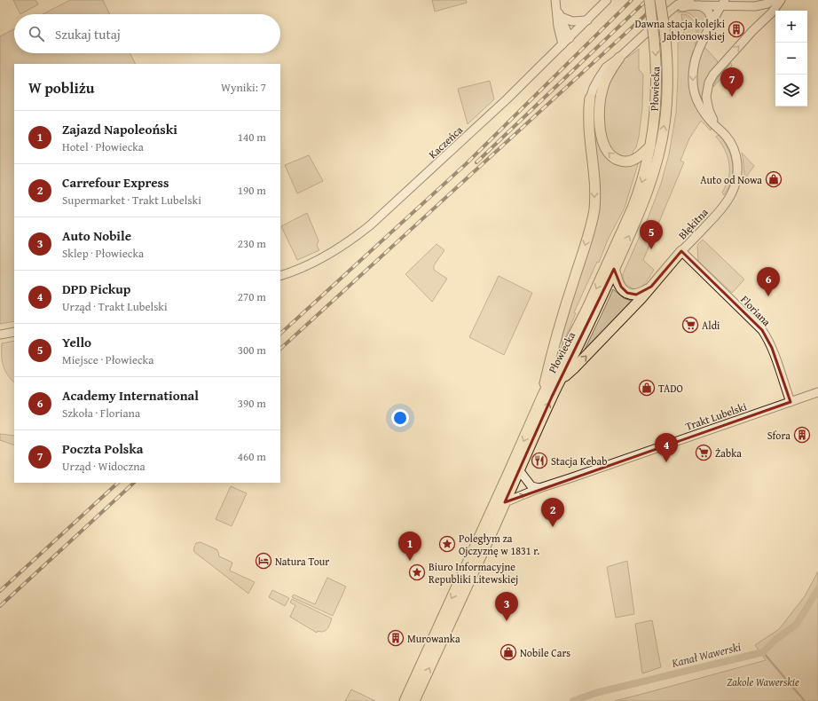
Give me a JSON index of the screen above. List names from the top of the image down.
{
  "streets": {
    "main road": ["Płowiecka"],
    "street": [
      "Kaczeńca",
      "Błękitna",
      "Floriana",
      "Trakt Lubelski"
    ]
  },
  "crossings": [
    ["Płowiecka", "Trakt Lubelski"],
    ["Błękitna", "Floriana"],
    ["Floriana", "Trakt Lubelski"]
  ],
  "one_way": ["Błękitna"],
  "water": ["Kanał Wawerski"],
  "parks": ["Zakole Wawerskie"],
  "places": {
    "building": ["Dawna stacja kolejki Jabłonowskiej", "Sfora", "Murowanka"],
    "shop": ["Auto od Nowa", "TADO", "Nobile Cars"],
    "supermarket": ["Aldi", "Żabka"],
    "restaurant": ["Stacja Kebab"],
    "place": ["Poległym za Ojczyznę w 1831 r.", "Biuro Informacyjne Republiki Litewskiej"],
    "hotel": ["Natura Tour"]
  },
  "page": {
    "map_buttons": ["+", "−"],
    "search": "Szukaj tutaj",
    "heading": ["W pobliżu", "Wyniki: 7"],
    "pins": [
      "7",
      "5",
      "6",
      "4",
      "2",
      "1",
      "3"
    ],
    "list": [
      {
        "mark": "1",
        "name": "Zajazd Napoleoński",
        "note": "Hotel · Płowiecka",
        "value": "140 m"
      },
      {
        "mark": "2",
        "name": "Carrefour Express",
        "note": "Supermarket · Trakt Lubelski",
        "value": "190 m"
      },
      {
        "mark": "3",
        "name": "Auto Nobile",
        "note": "Sklep · Płowiecka",
        "value": "230 m"
      },
      {
        "mark": "4",
        "name": "DPD Pickup",
        "note": "Urząd · Trakt Lubelski",
        "value": "270 m"
      },
      {
        "mark": "5",
        "name": "Yello",
        "note": "Miejsce · Płowiecka",
        "value": "300 m"
      },
      {
        "mark": "6",
        "name": "Academy International",
        "note": "Szkoła · Floriana",
        "value": "390 m"
      },
      {
        "mark": "7",
        "name": "Poczta Polska",
        "note": "Urząd · Widoczna",
        "value": "460 m"
      }
    ]
  }
}
